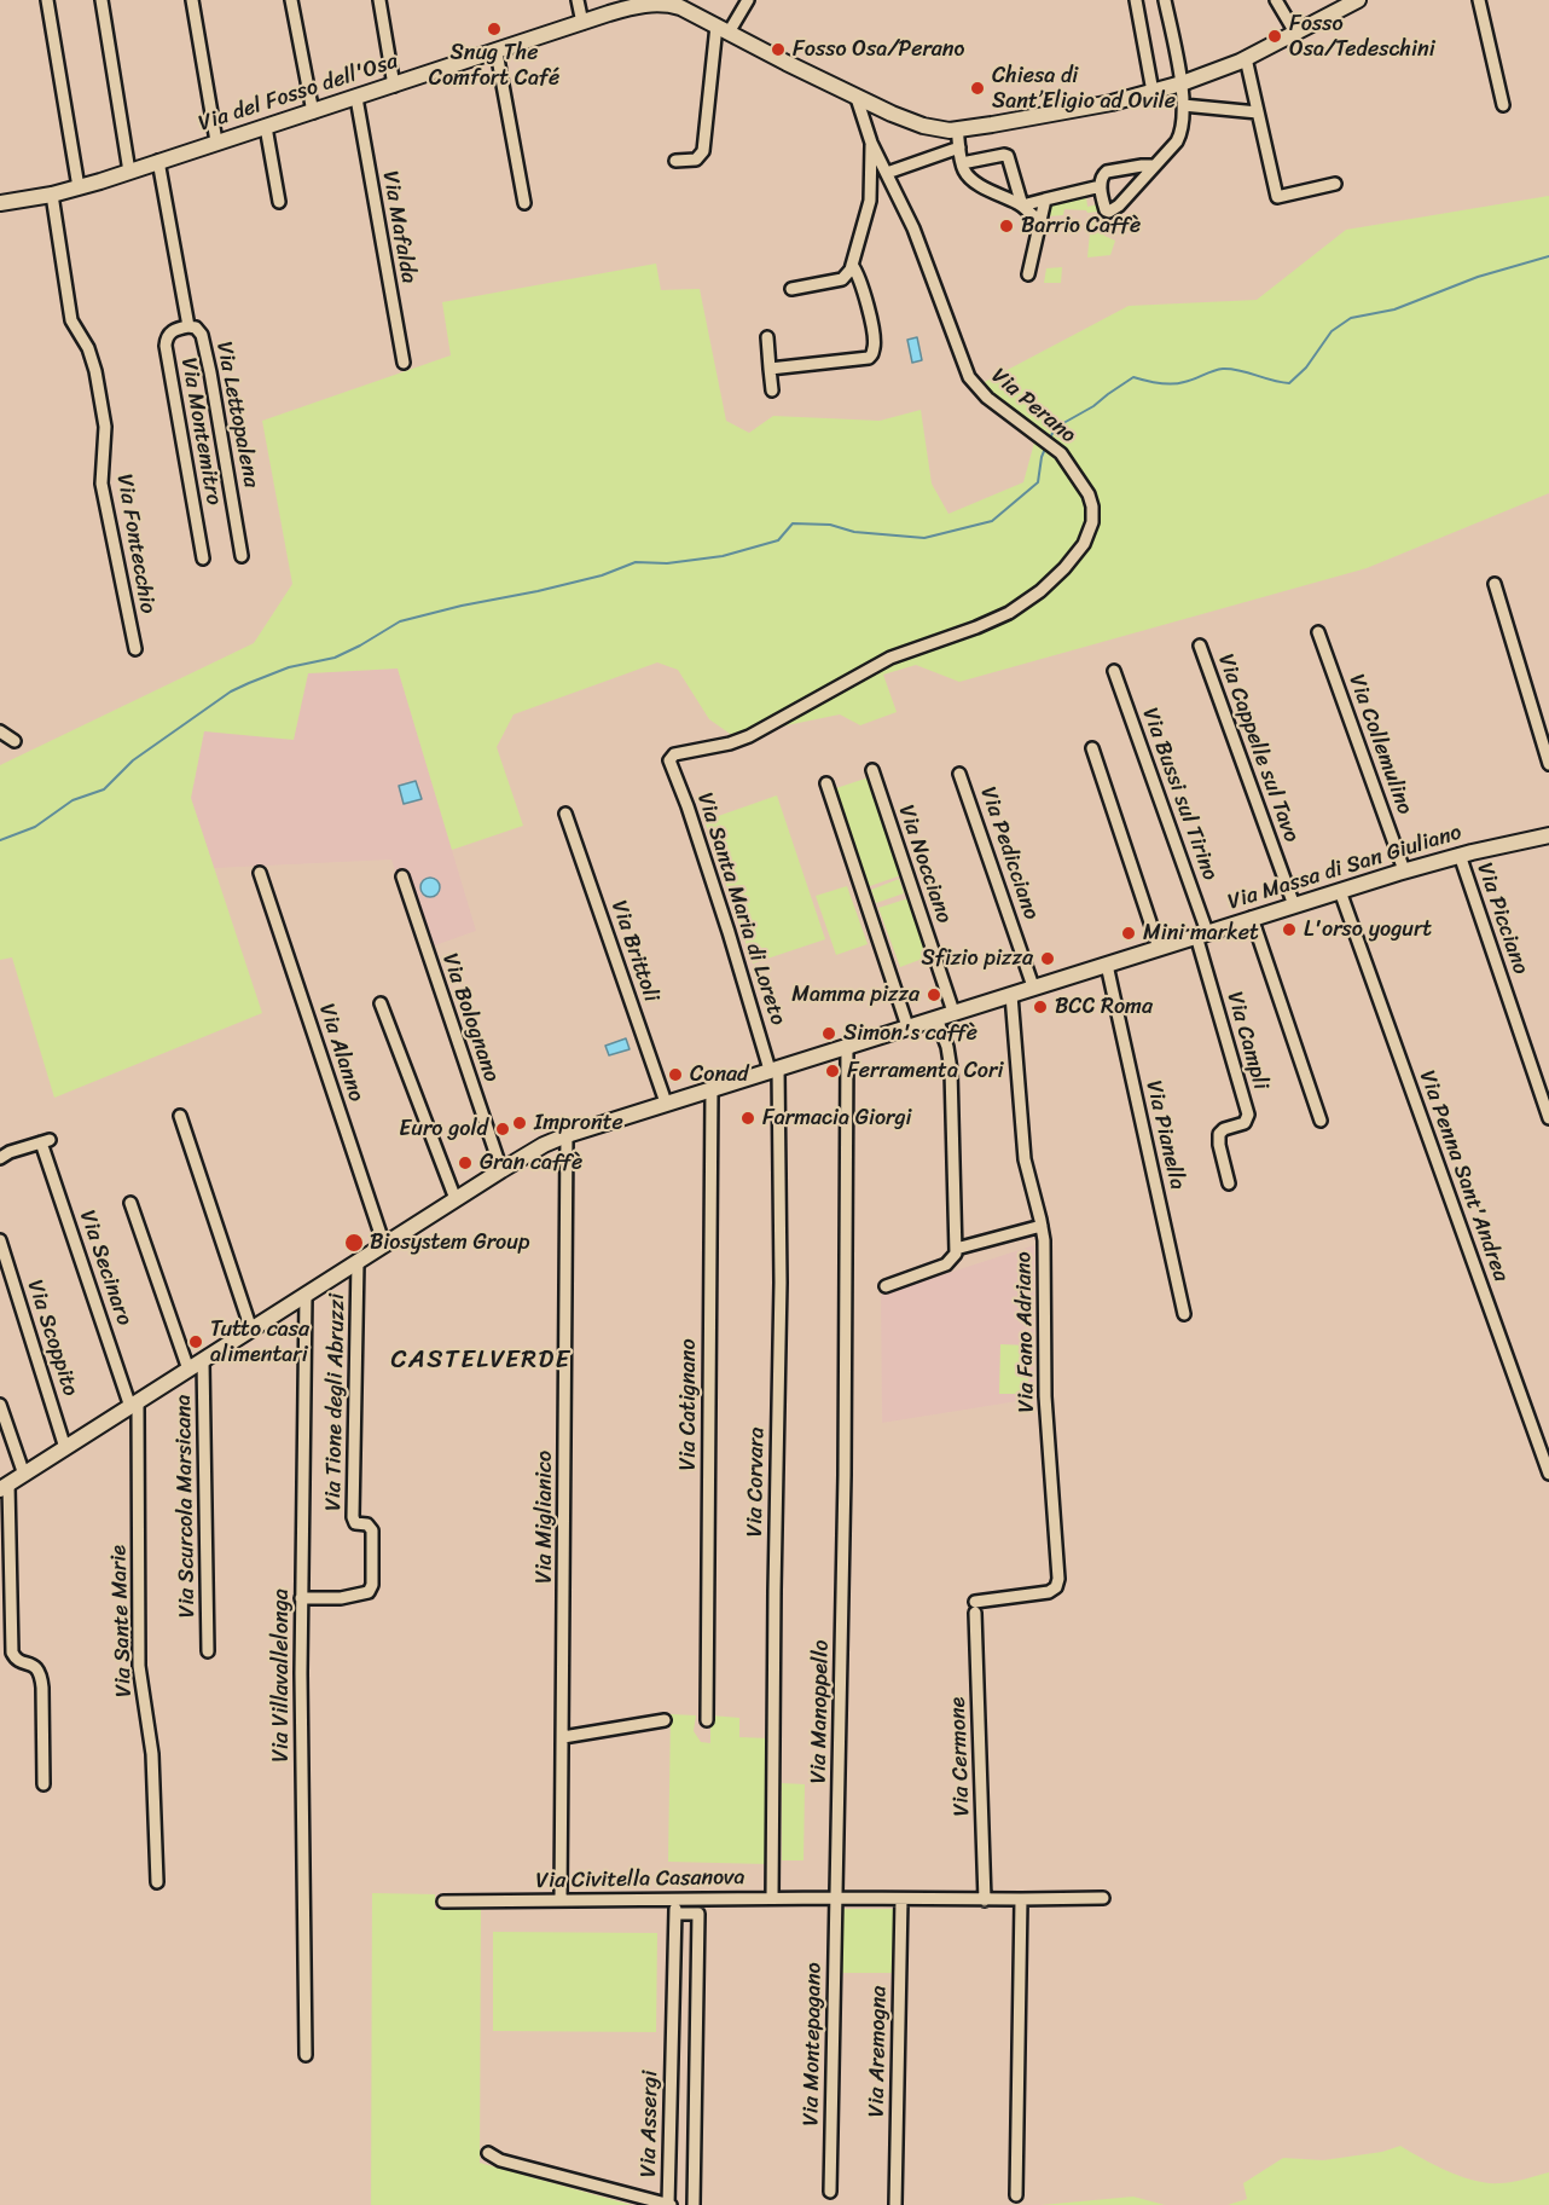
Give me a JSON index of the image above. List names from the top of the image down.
{
  "streets": {
    "street": [
      "Via del Fosso dell'Osa",
      "Via Mafalda",
      "Via Perano",
      "Via Lettopalena",
      "Via Montemitro",
      "Via Fontecchio",
      "Via Collemulino",
      "Via Cappelle sul Tavo",
      "Via Bussi sul Tirino",
      "Via Pedicciano",
      "Via Nocciano",
      "Via Massa di San Giuliano",
      "Via Santa Maria di Loreto",
      "Via Picciano",
      "Via Brittoli",
      "Via Bolognano",
      "Via Campli",
      "Via Alanno",
      "Via Pianella",
      "Via Penna Sant'Andrea",
      "Via Secinaro",
      "Via Fano Adriano",
      "Via Scoppito",
      "Via Tione degli Abruzzi",
      "Via Catignano",
      "Via Corvara",
      "Via Scurcola Marsicana",
      "Via Miglianico",
      "Via Sante Marie",
      "Via Villavallelonga",
      "Via Manoppello",
      "Via Cermone",
      "Via Civitella Casanova",
      "Via Montepagano",
      "Via Aremogna",
      "Via Assergi"
    ]
  },
  "crossings": [
    ["Via del Fosso dell'Osa", "Via Mafalda"],
    ["Via del Fosso dell'Osa", "Via Perano"],
    ["Via del Fosso dell'Osa", "Via Lettopalena"],
    ["Via del Fosso dell'Osa", "Via Fontecchio"],
    ["Via Perano", "Via Santa Maria di Loreto"],
    ["Via Lettopalena", "Via Montemitro"],
    ["Via Collemulino", "Via Massa di San Giuliano"],
    ["Via Cappelle sul Tavo", "Via Massa di San Giuliano"],
    ["Via Bussi sul Tirino", "Via Massa di San Giuliano"],
    ["Via Bussi sul Tirino", "Via Campli"],
    ["Via Pedicciano", "Via Massa di San Giuliano"],
    ["Via Nocciano", "Via Massa di San Giuliano"],
    ["Via Massa di San Giuliano", "Via Santa Maria di Loreto"],
    ["Via Massa di San Giuliano", "Via Picciano"],
    ["Via Massa di San Giuliano", "Via Brittoli"],
    ["Via Massa di San Giuliano", "Via Bolognano"],
    ["Via Massa di San Giuliano", "Via Campli"],
    ["Via Massa di San Giuliano", "Via Alanno"],
    ["Via Massa di San Giuliano", "Via Pianella"],
    ["Via Massa di San Giuliano", "Via Penna Sant'Andrea"],
    ["Via Massa di San Giuliano", "Via Secinaro"],
    ["Via Massa di San Giuliano", "Via Fano Adriano"],
    ["Via Massa di San Giuliano", "Via Scoppito"],
    ["Via Massa di San Giuliano", "Via Tione degli Abruzzi"],
    ["Via Massa di San Giuliano", "Via Catignano"],
    ["Via Massa di San Giuliano", "Via Corvara"],
    ["Via Massa di San Giuliano", "Via Scurcola Marsicana"],
    ["Via Massa di San Giuliano", "Via Miglianico"],
    ["Via Massa di San Giuliano", "Via Sante Marie"],
    ["Via Massa di San Giuliano", "Via Villavallelonga"],
    ["Via Massa di San Giuliano", "Via Manoppello"],
    ["Via Santa Maria di Loreto", "Via Corvara"],
    ["Via Secinaro", "Via Sante Marie"],
    ["Via Fano Adriano", "Via Cermone"],
    ["Via Tione degli Abruzzi", "Via Villavallelonga"],
    ["Via Corvara", "Via Civitella Casanova"],
    ["Via Miglianico", "Via Civitella Casanova"],
    ["Via Manoppello", "Via Civitella Casanova"],
    ["Via Manoppello", "Via Montepagano"],
    ["Via Civitella Casanova", "Via Montepagano"],
    ["Via Civitella Casanova", "Via Assergi"]
  ],
  "districts": ["CASTELVERDE"],
  "places": [
    "Snug The Comfort Café",
    "Fosso Osa/Tedeschini",
    "Fosso Osa/Perano",
    "Chiesa di Sant’Eligio ad Ovile",
    "Barrio Caffè",
    "L'orso yogurt",
    "Mini market",
    "Sfizio pizza",
    "Mamma pizza",
    "BCC Roma",
    "Simon's caffè",
    "Ferramenta Cori",
    "Conad",
    "Farmacia Giorgi",
    "Impronte",
    "Euro gold",
    "Gran caffè",
    "Biosystem Group",
    "Tutto casa alimentari"
  ]
}
